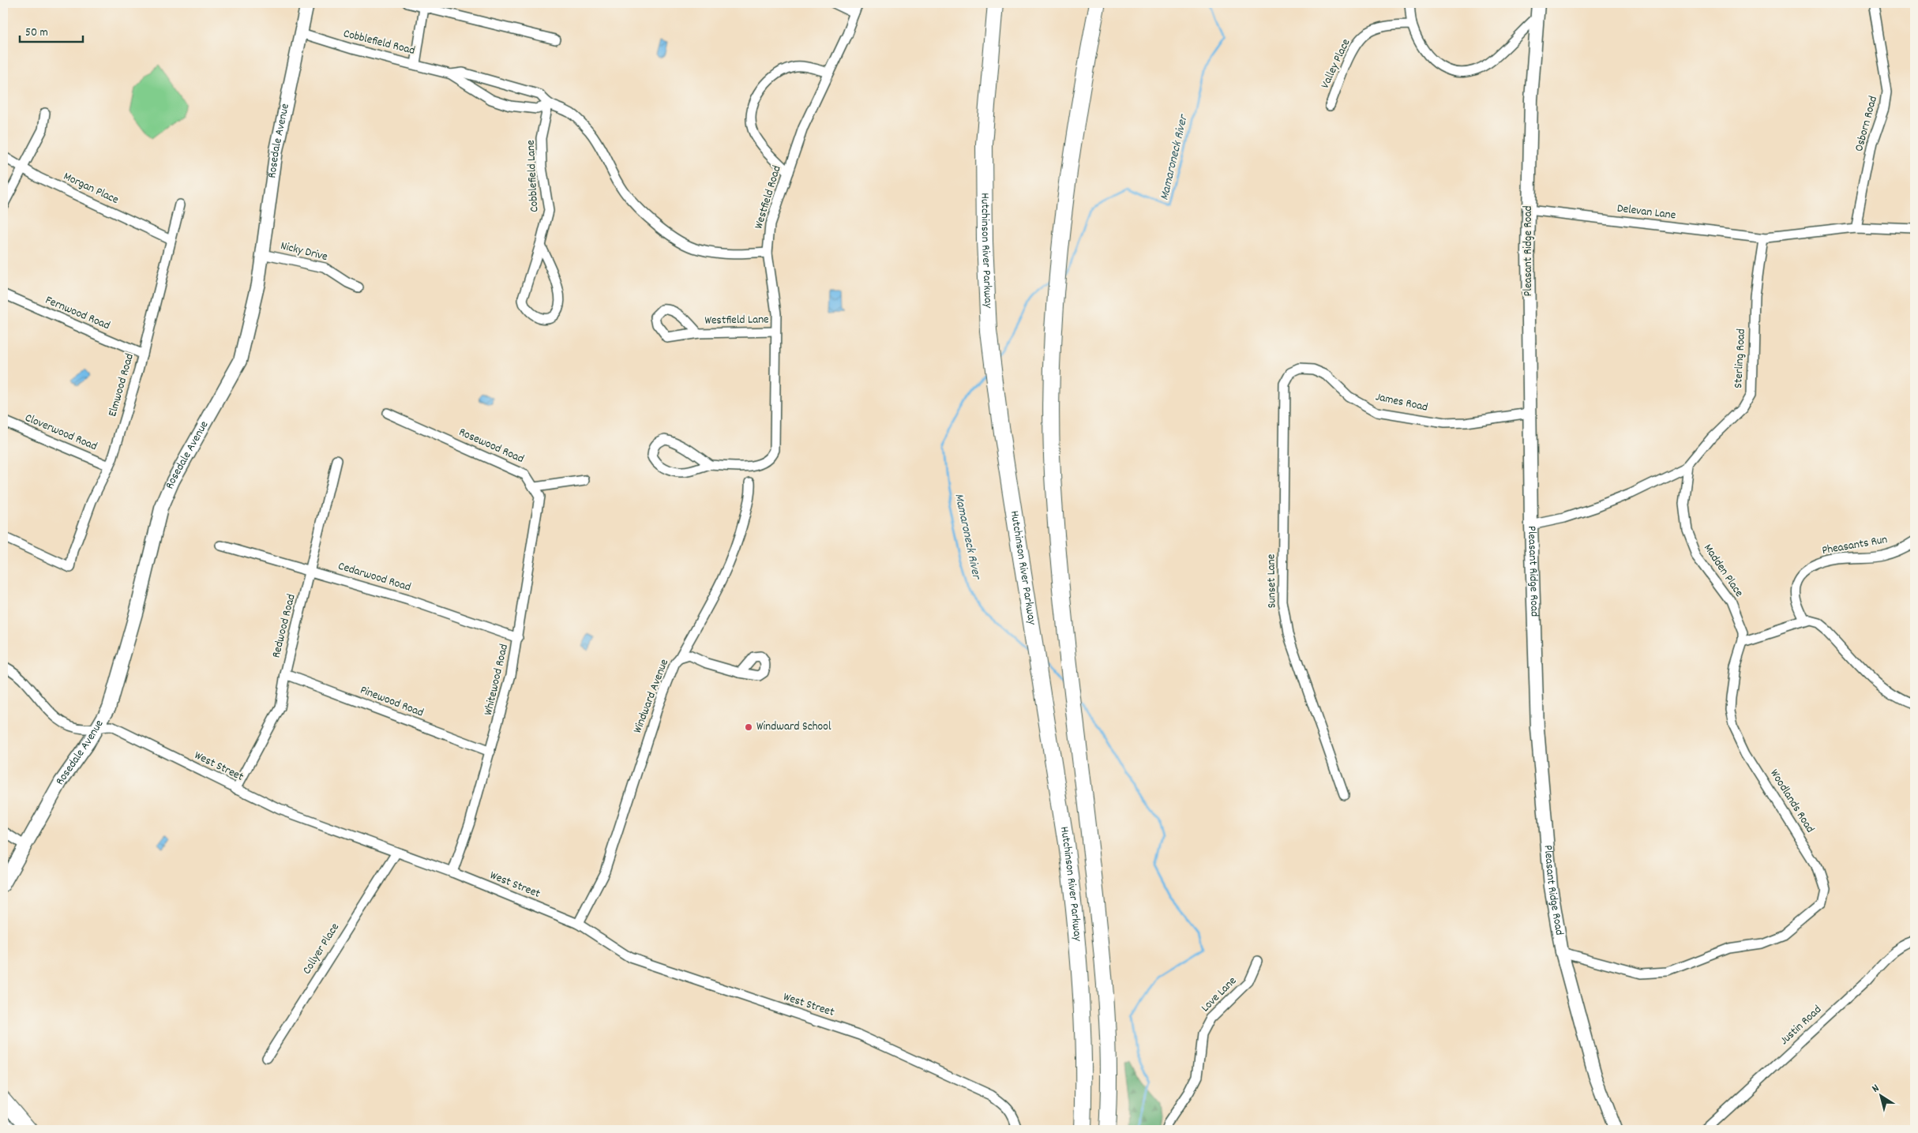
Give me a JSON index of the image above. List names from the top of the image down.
{
  "streets": {
    "highway": ["Hutchinson River Parkway"],
    "street": [
      "Cobblefield Road",
      "Valley Place",
      "Osborn Road",
      "Rosedale Avenue",
      "Cobblefield Lane",
      "Morgan Place",
      "Westfield Road",
      "Delevan Lane",
      "Pleasant Ridge Road",
      "Nicky Drive",
      "Fernwood Road",
      "Westfield Lane",
      "Sterling Road",
      "Elmwood Road",
      "James Road",
      "Cloverwood Road",
      "Rosewood Road",
      "Pheasants Run",
      "Madden Place",
      "Cedarwood Road",
      "Sunset Lane",
      "Redwood Road",
      "Whitewood Road",
      "Windward Avenue",
      "Pinewood Road",
      "West Street",
      "Woodlands Road",
      "Collyer Place",
      "Love Lane",
      "Justin Road"
    ]
  },
  "crossings": [
    ["Cobblefield Road", "Rosedale Avenue"],
    ["Cobblefield Road", "Cobblefield Lane"],
    ["Cobblefield Road", "Westfield Road"],
    ["Rosedale Avenue", "Nicky Drive"],
    ["Rosedale Avenue", "West Street"],
    ["Morgan Place", "Elmwood Road"],
    ["Westfield Road", "Westfield Lane"],
    ["Delevan Lane", "Pleasant Ridge Road"],
    ["Delevan Lane", "Sterling Road"],
    ["Pleasant Ridge Road", "Sterling Road"],
    ["Pleasant Ridge Road", "James Road"],
    ["Pleasant Ridge Road", "Woodlands Road"],
    ["Fernwood Road", "Elmwood Road"],
    ["Sterling Road", "Madden Place"],
    ["Elmwood Road", "Cloverwood Road"],
    ["James Road", "Sunset Lane"],
    ["Rosewood Road", "Whitewood Road"],
    ["Madden Place", "Woodlands Road"],
    ["Cedarwood Road", "Redwood Road"],
    ["Cedarwood Road", "Whitewood Road"],
    ["Redwood Road", "Pinewood Road"],
    ["Redwood Road", "West Street"],
    ["Whitewood Road", "Pinewood Road"],
    ["Whitewood Road", "West Street"],
    ["Windward Avenue", "West Street"],
    ["West Street", "Collyer Place"]
  ],
  "water": ["Mamaroneck River"],
  "places": ["Windward School"],
  "scale_bar": "50 m",
  "north": "top left"
}
